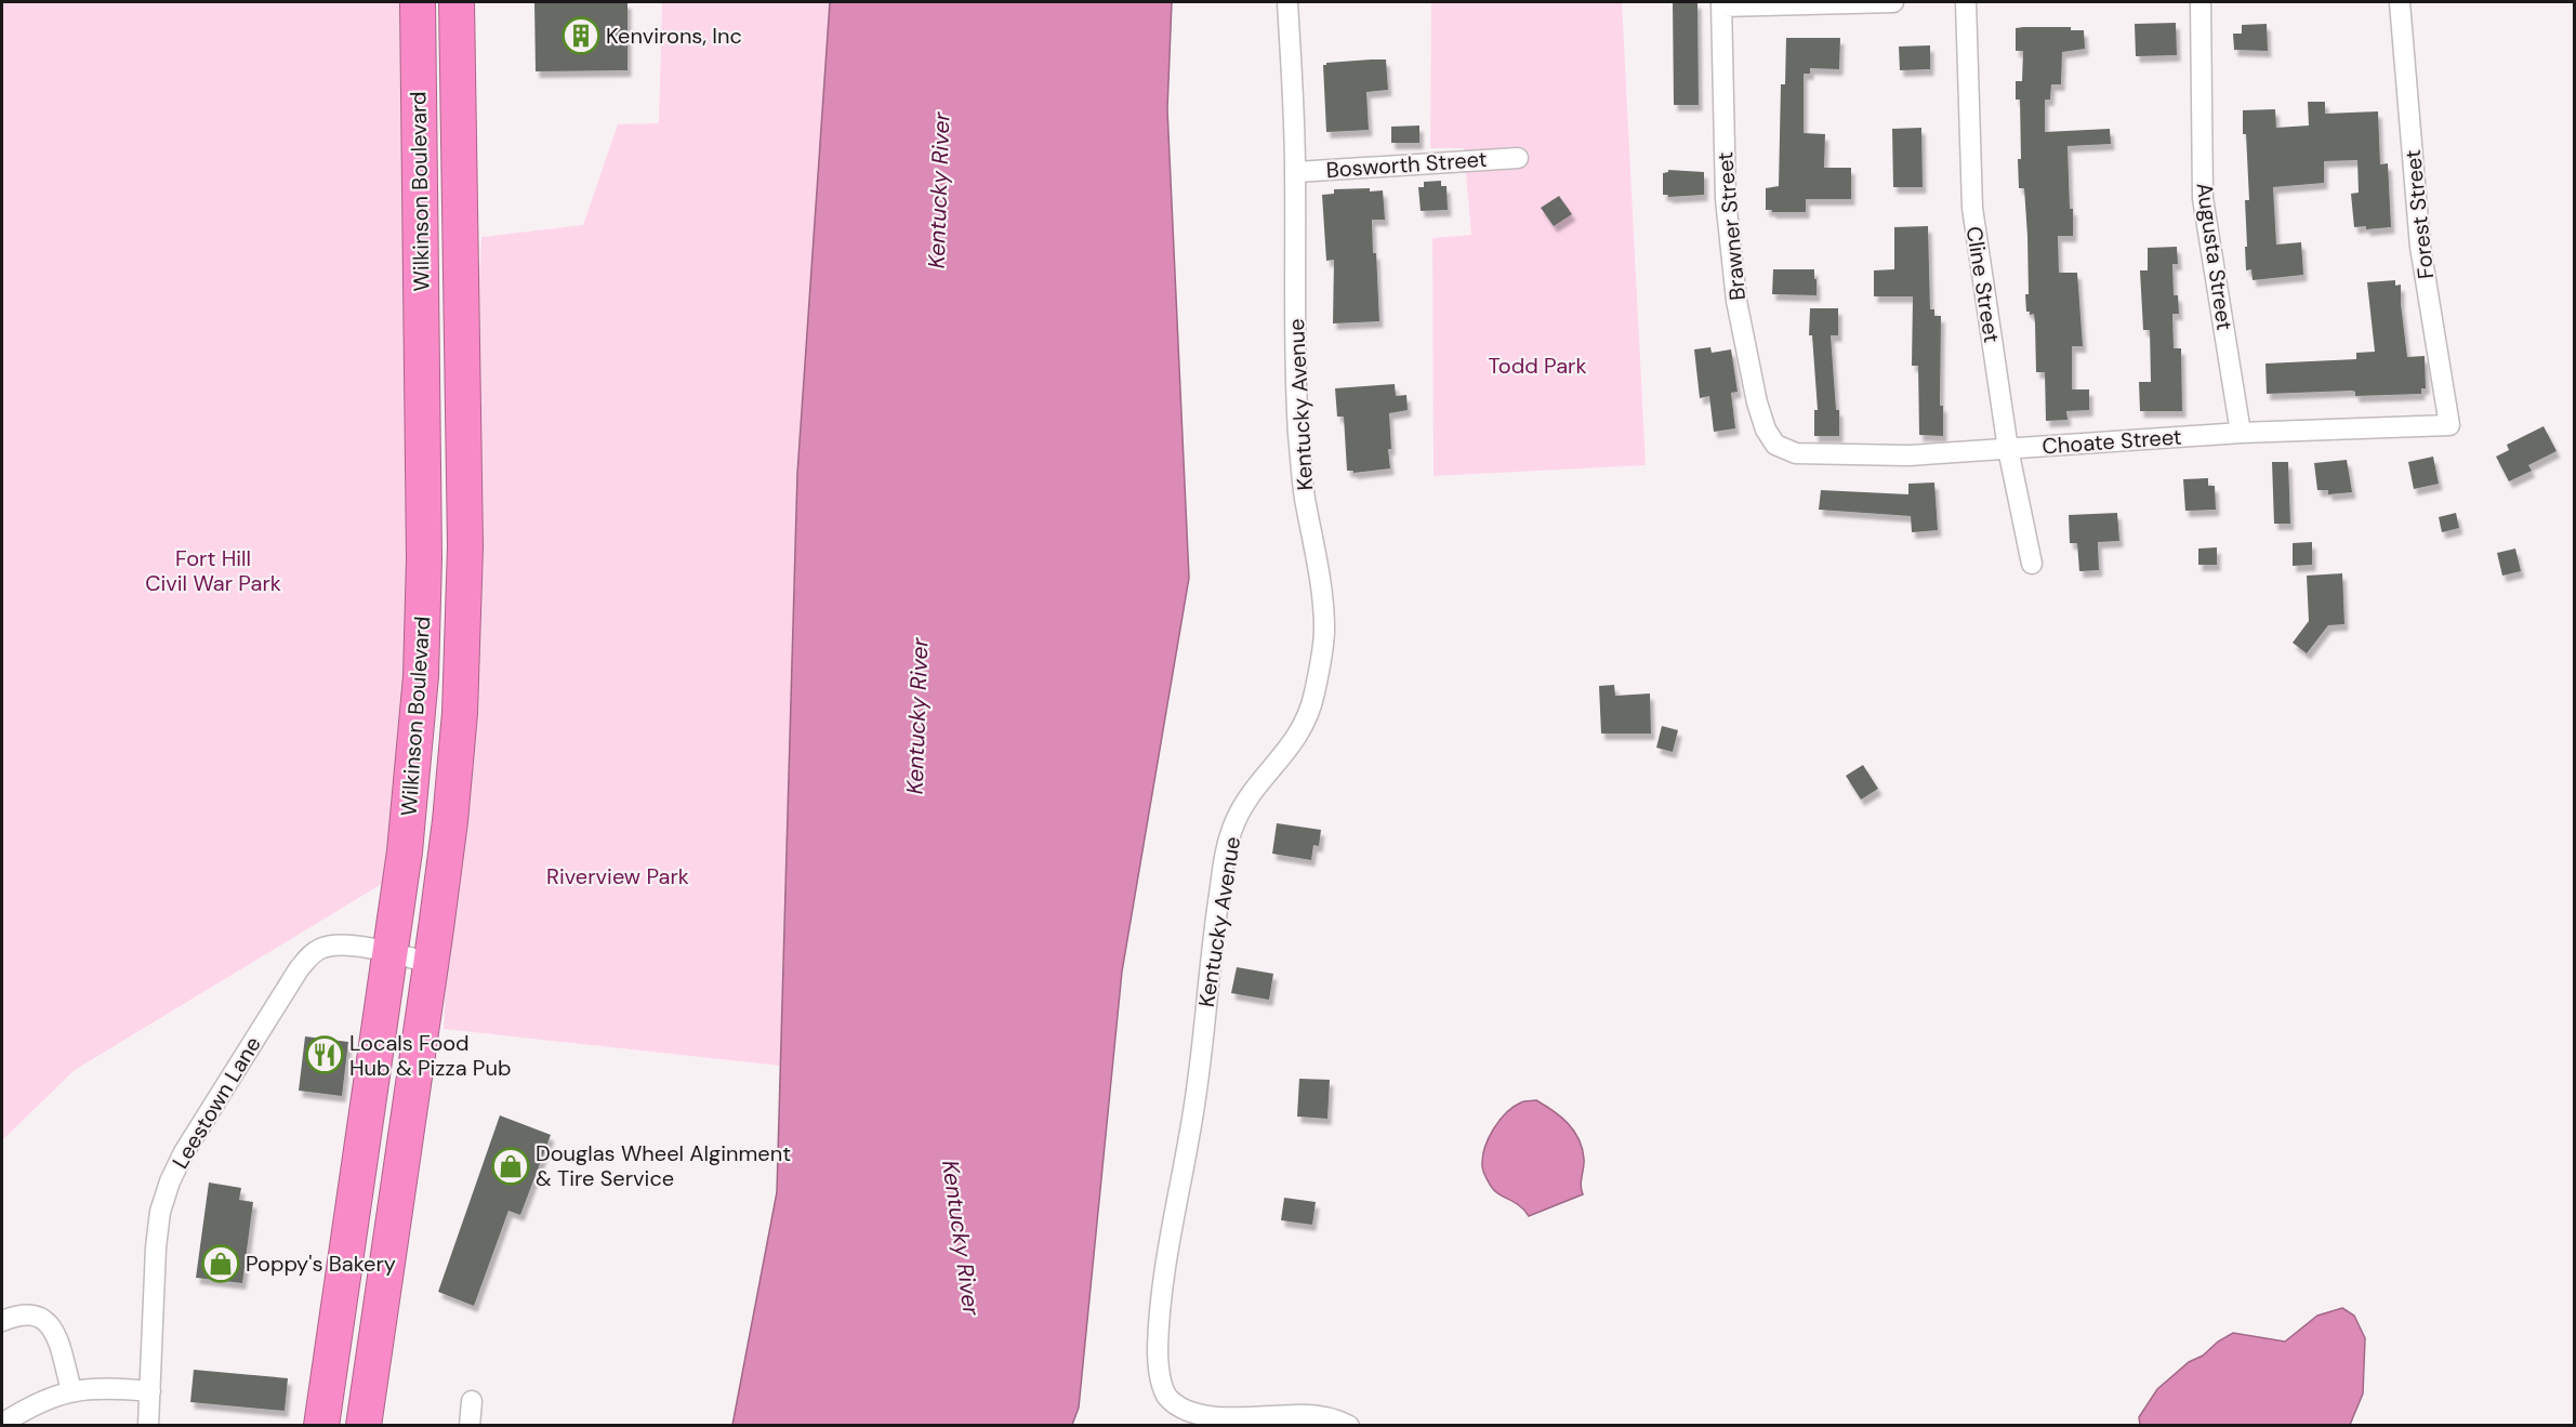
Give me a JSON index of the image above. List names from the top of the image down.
{
  "streets": {
    "highway": ["Wilkinson Boulevard"],
    "street": [
      "Bosworth Street",
      "Forest Street",
      "Brawner Street",
      "Augusta Street",
      "Cline Street",
      "Kentucky Avenue",
      "Choate Street",
      "Leestown Lane"
    ]
  },
  "crossings": [
    ["Bosworth Street", "Kentucky Avenue"],
    ["Wilkinson Boulevard", "Leestown Lane"],
    ["Forest Street", "Choate Street"],
    ["Brawner Street", "Choate Street"],
    ["Augusta Street", "Choate Street"],
    ["Cline Street", "Choate Street"]
  ],
  "water": ["Kentucky River"],
  "parks": ["Todd Park", "Fort Hill Civil War Park", "Riverview Park"],
  "places": {
    "building": ["Kenvirons, Inc"],
    "restaurant": ["Locals Food Hub & Pizza Pub"],
    "shop": ["Douglas Wheel Alginment & Tire Service", "Poppy's Bakery"]
  }
}
